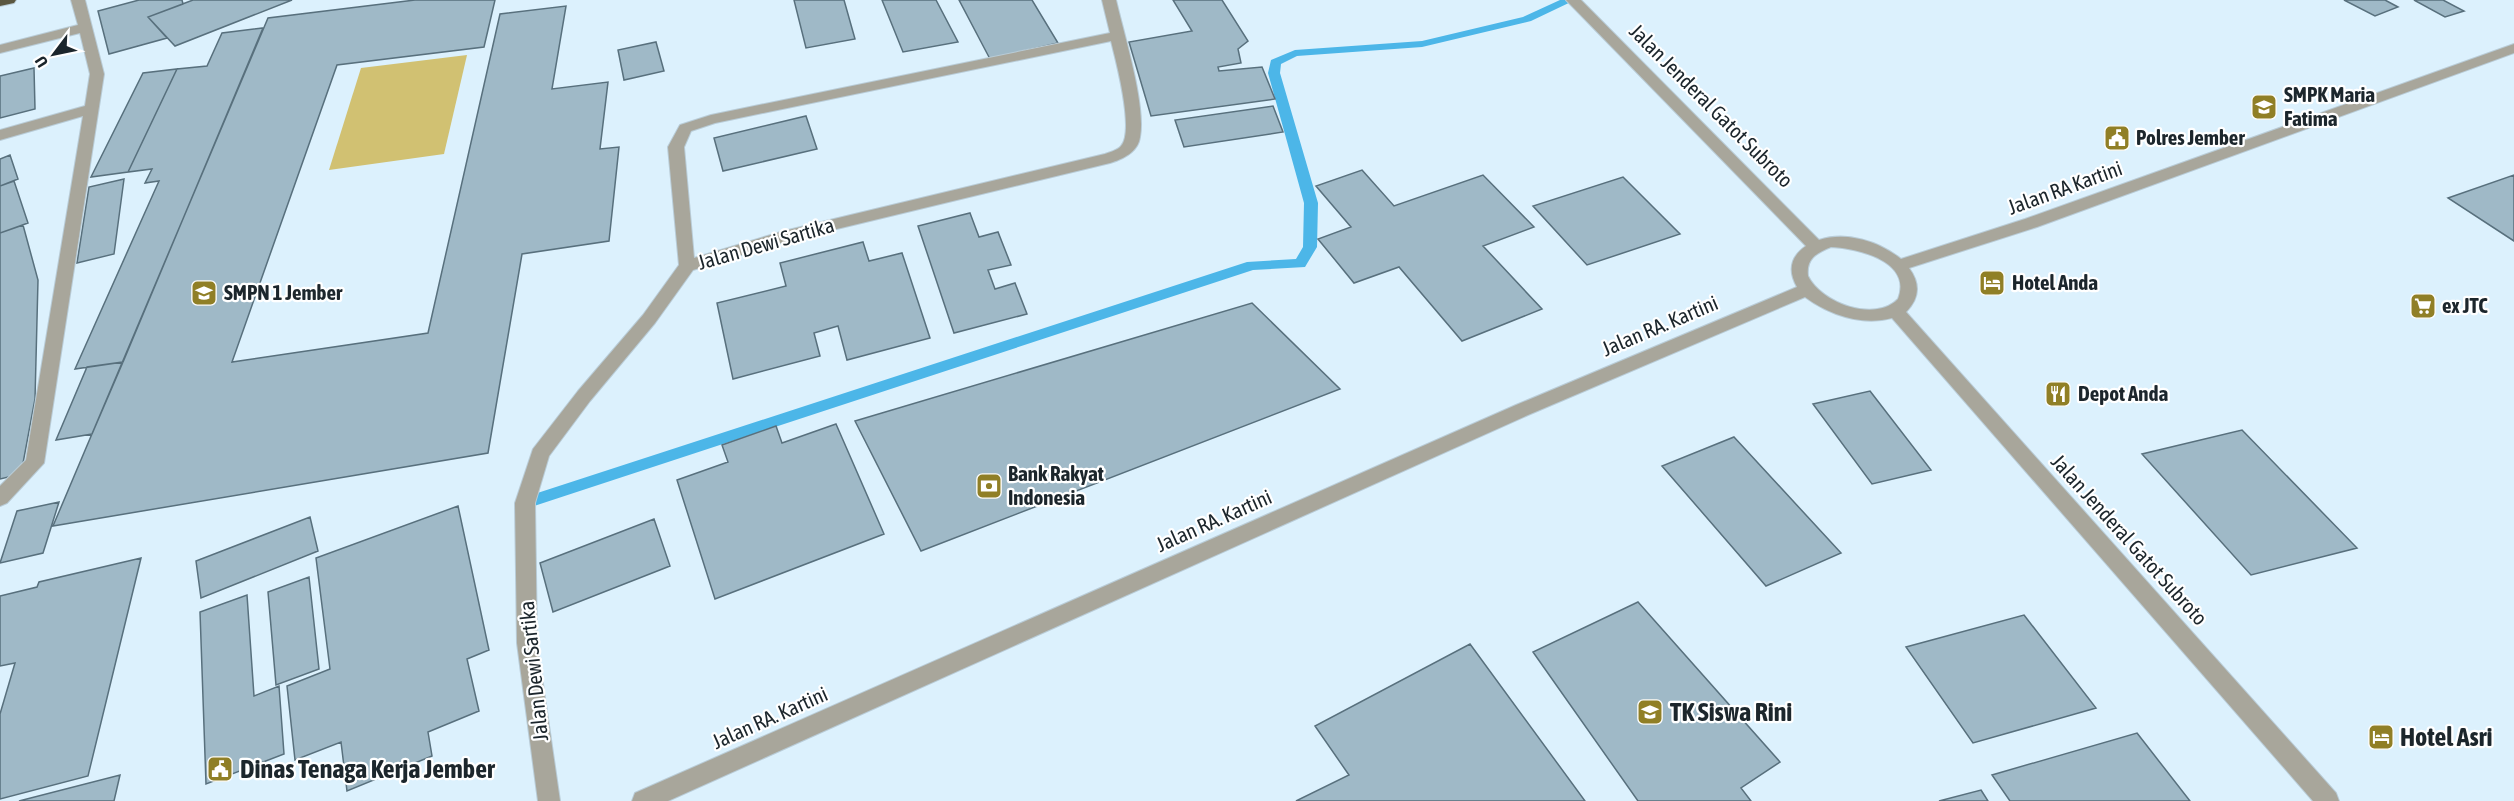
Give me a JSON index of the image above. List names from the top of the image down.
{
  "streets": {
    "street": [
      "Jalan Jenderal Gatot Subroto",
      "Jalan RA Kartini",
      "Jalan Dewi Sartika",
      "Jalan RA. Kartini"
    ]
  },
  "crossings": [
    ["Jalan Jenderal Gatot Subroto", "Jalan RA Kartini"],
    ["Jalan Jenderal Gatot Subroto", "Jalan RA. Kartini"],
    ["Jalan RA Kartini", "Jalan RA. Kartini"]
  ],
  "places": {
    "school or university": ["SMPK Maria Fatima", "SMPN 1 Jember", "TK Siswa Rini"],
    "public building": ["Polres Jember", "Dinas Tenaga Kerja Jember"],
    "hotel": ["Hotel Anda", "Hotel Asri"],
    "supermarket": ["ex JTC"],
    "restaurant": ["Depot Anda"],
    "bank": ["Bank Rakyat Indonesia"]
  },
  "north": "bottom left"
}
